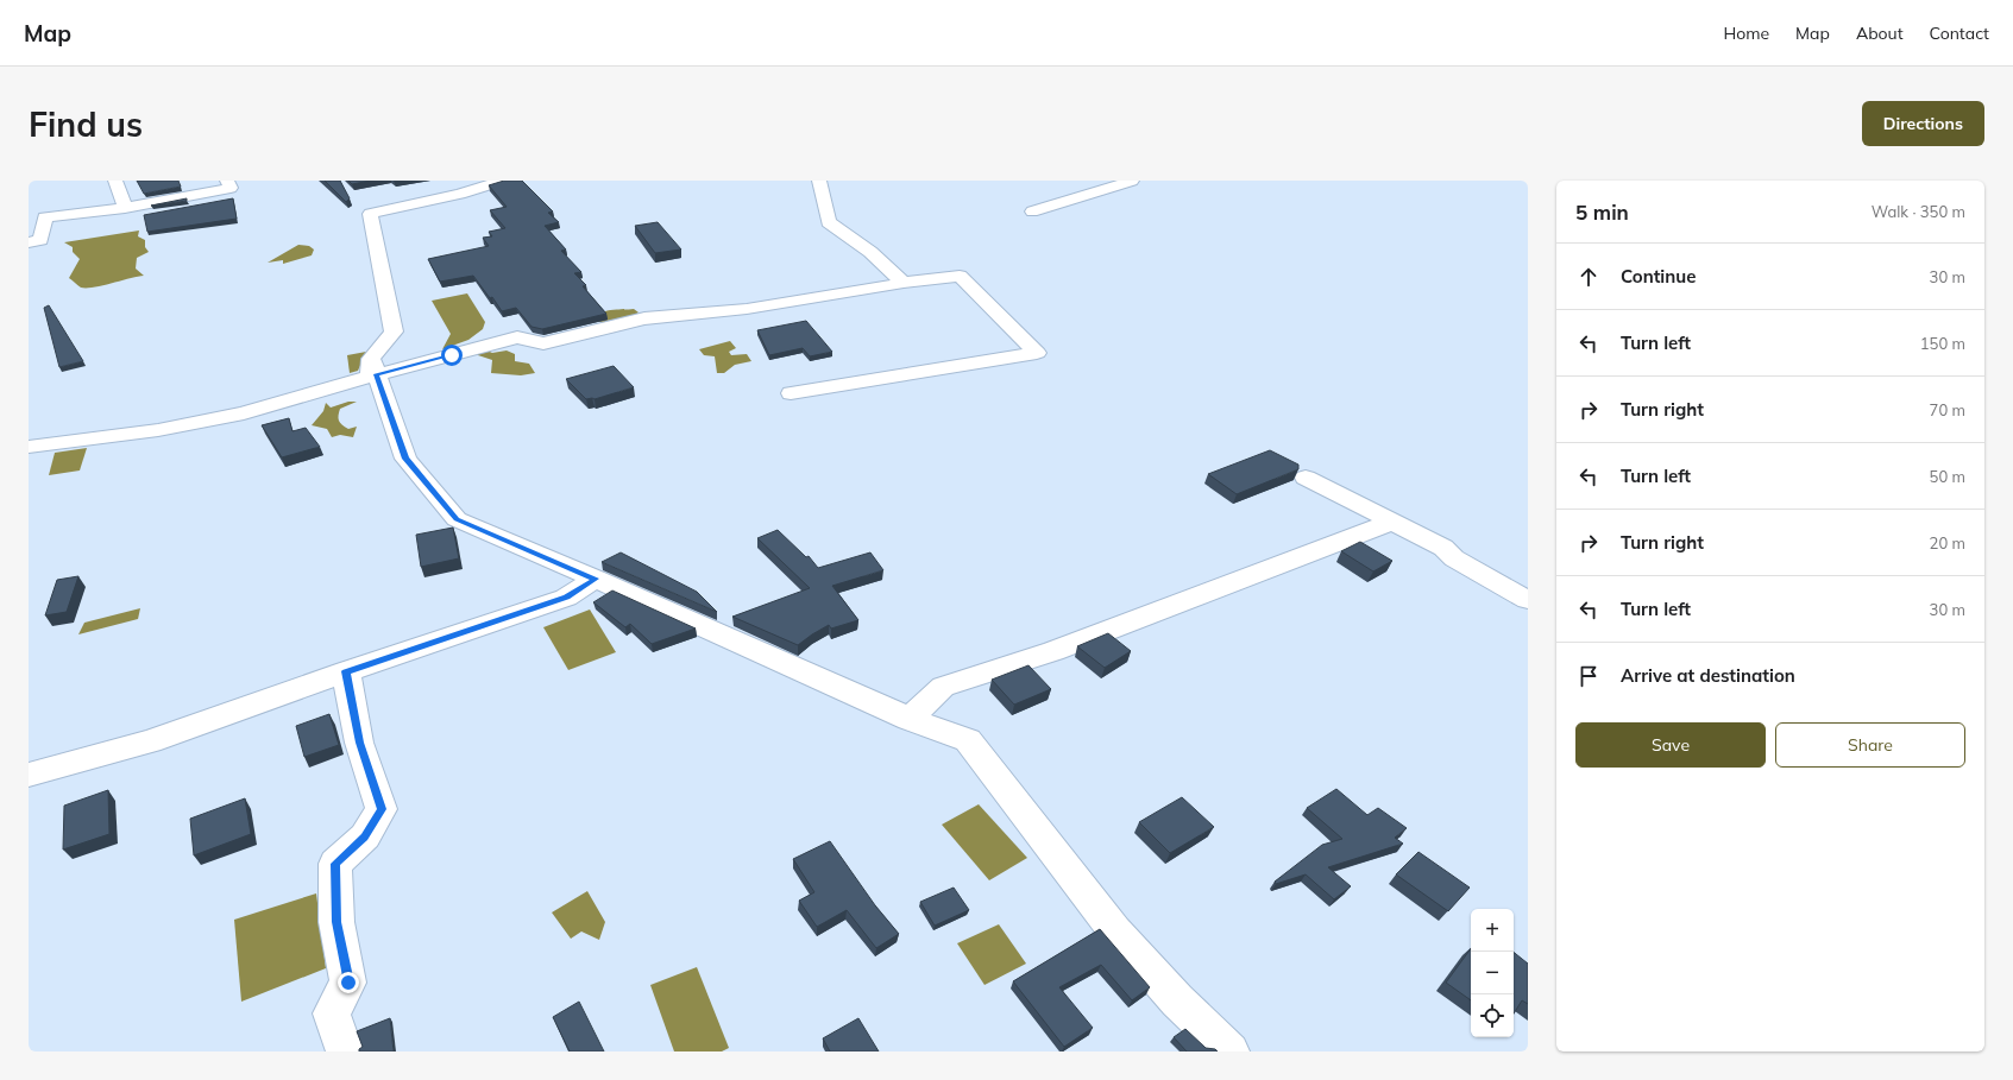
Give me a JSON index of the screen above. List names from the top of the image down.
{
  "page": {
    "header": "Map",
    "nav": [
      "Home",
      "Map",
      "About",
      "Contact"
    ],
    "buttons": [
      "Directions",
      ["Save", "Share"]
    ],
    "title": "Find us",
    "heading": ["5 min", "Walk · 350 m"],
    "list": [
      ["Continue", "30 m"],
      ["Turn left", "150 m"],
      ["Turn right", "70 m"],
      ["Turn left", "50 m"],
      ["Turn right", "20 m"],
      ["Turn left", "30 m"],
      "Arrive at destination"
    ],
    "map_buttons": ["+", "−"]
  }
}
